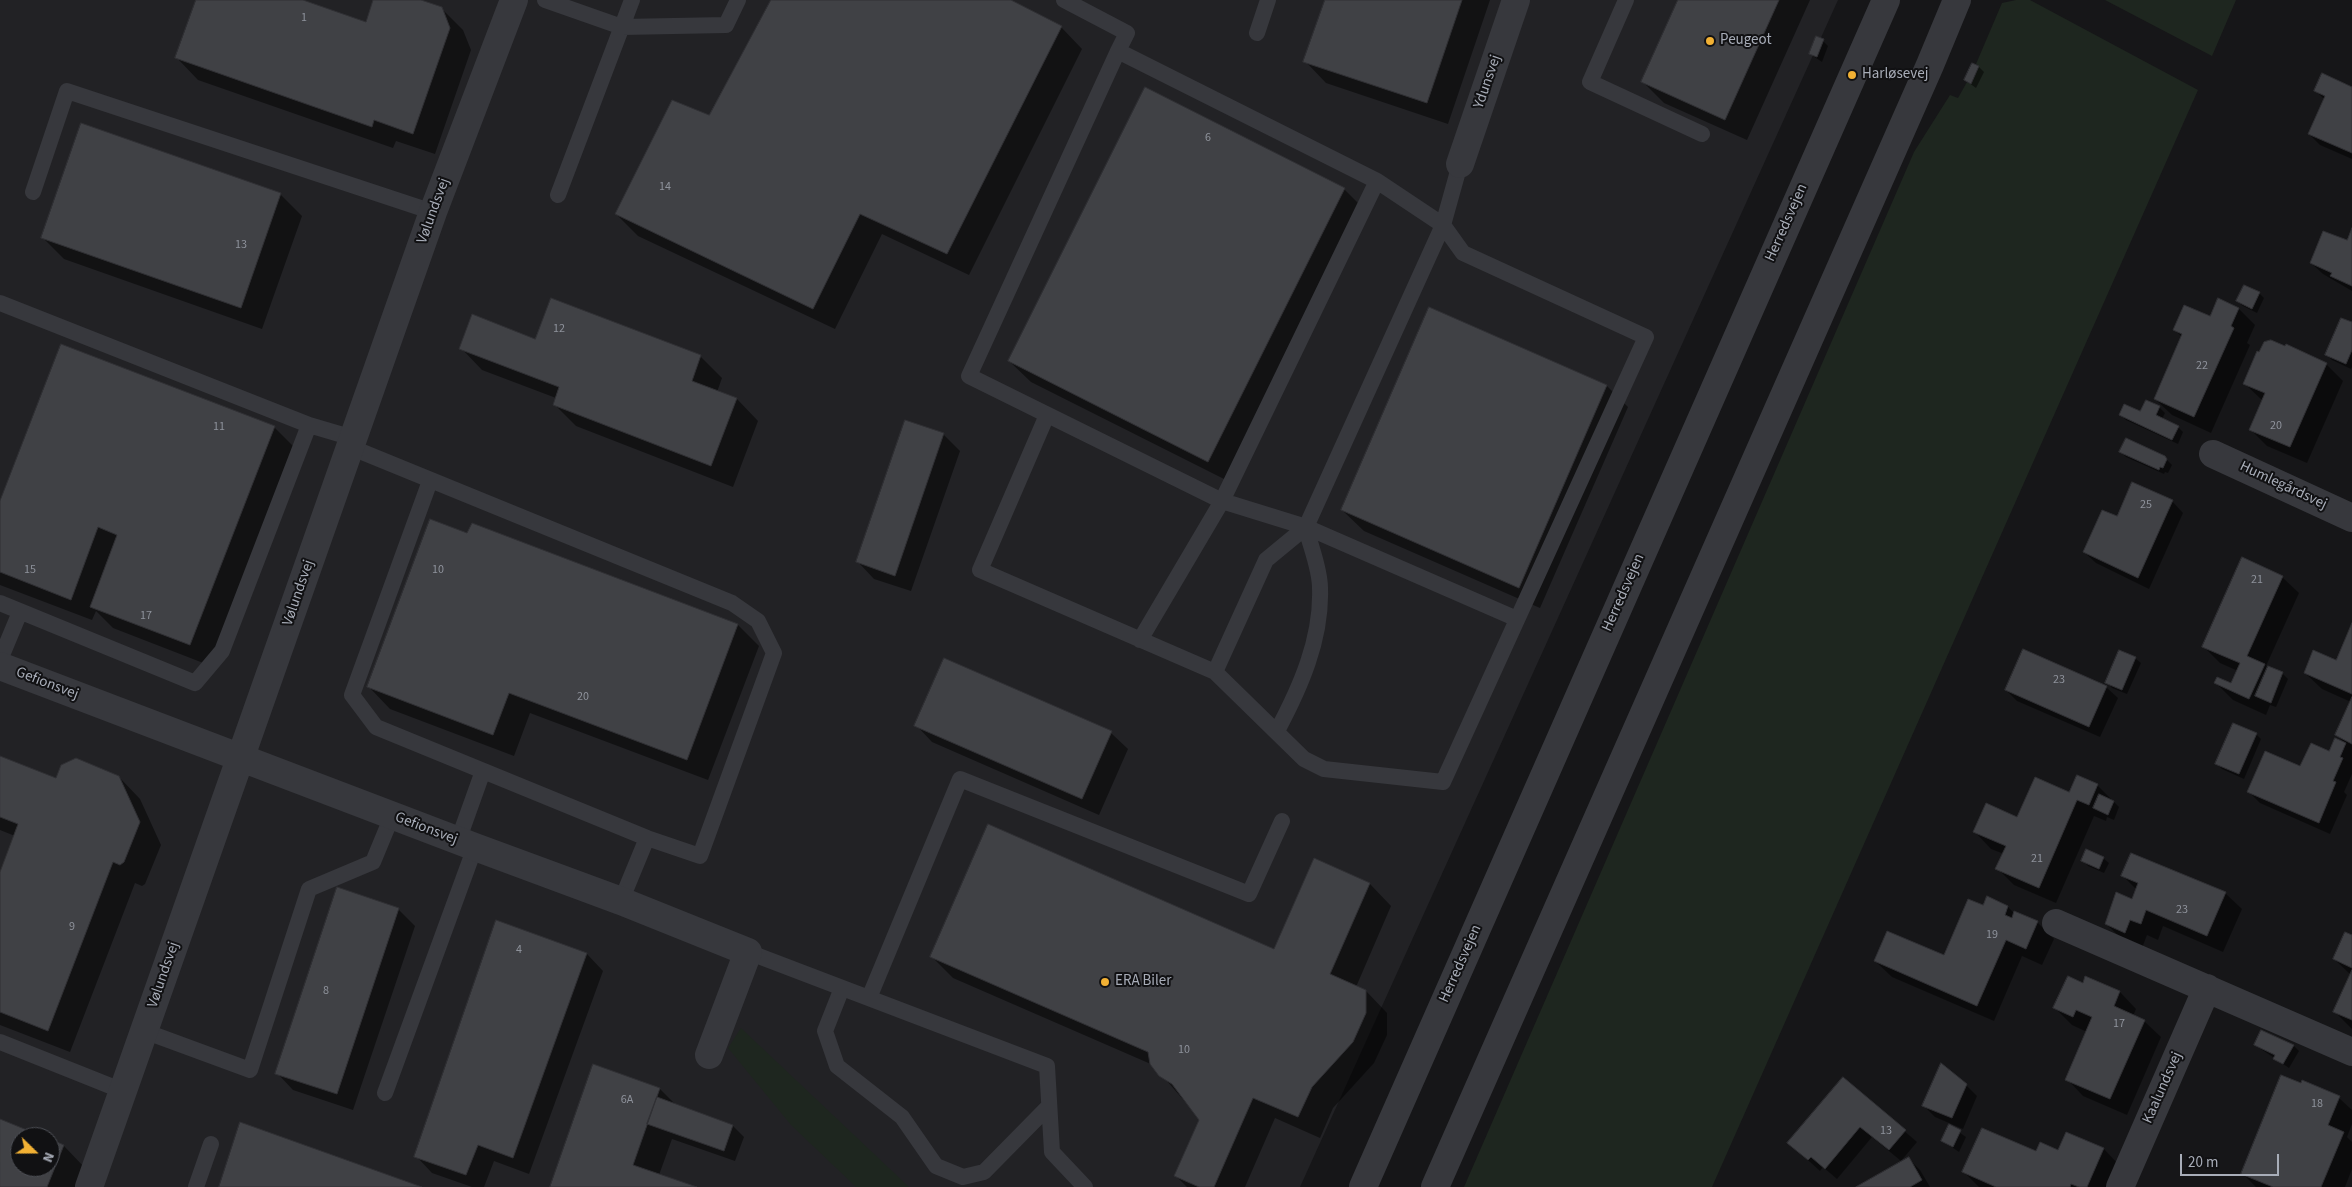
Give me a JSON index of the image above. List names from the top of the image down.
{
  "streets": {
    "street": [
      "Ydunsvej",
      "Vølundsvej",
      "Herredsvejen",
      "Humlegårdsvej",
      "Gefionsvej",
      "Kaalundsvej"
    ]
  },
  "crossings": [
    ["Vølundsvej", "Gefionsvej"]
  ],
  "places": ["Peugeot", "Harløsevej", "ERA Biler"],
  "house_numbers": [
    "1",
    "6",
    "14",
    "13",
    "12",
    "22",
    "20",
    "11",
    "25",
    "15",
    "10",
    "21",
    "17",
    "23",
    "20",
    "21",
    "23",
    "9",
    "19",
    "4",
    "8",
    "17",
    "10",
    "6A",
    "18",
    "13"
  ],
  "scale_bar": "20 m",
  "north": "right"
}
